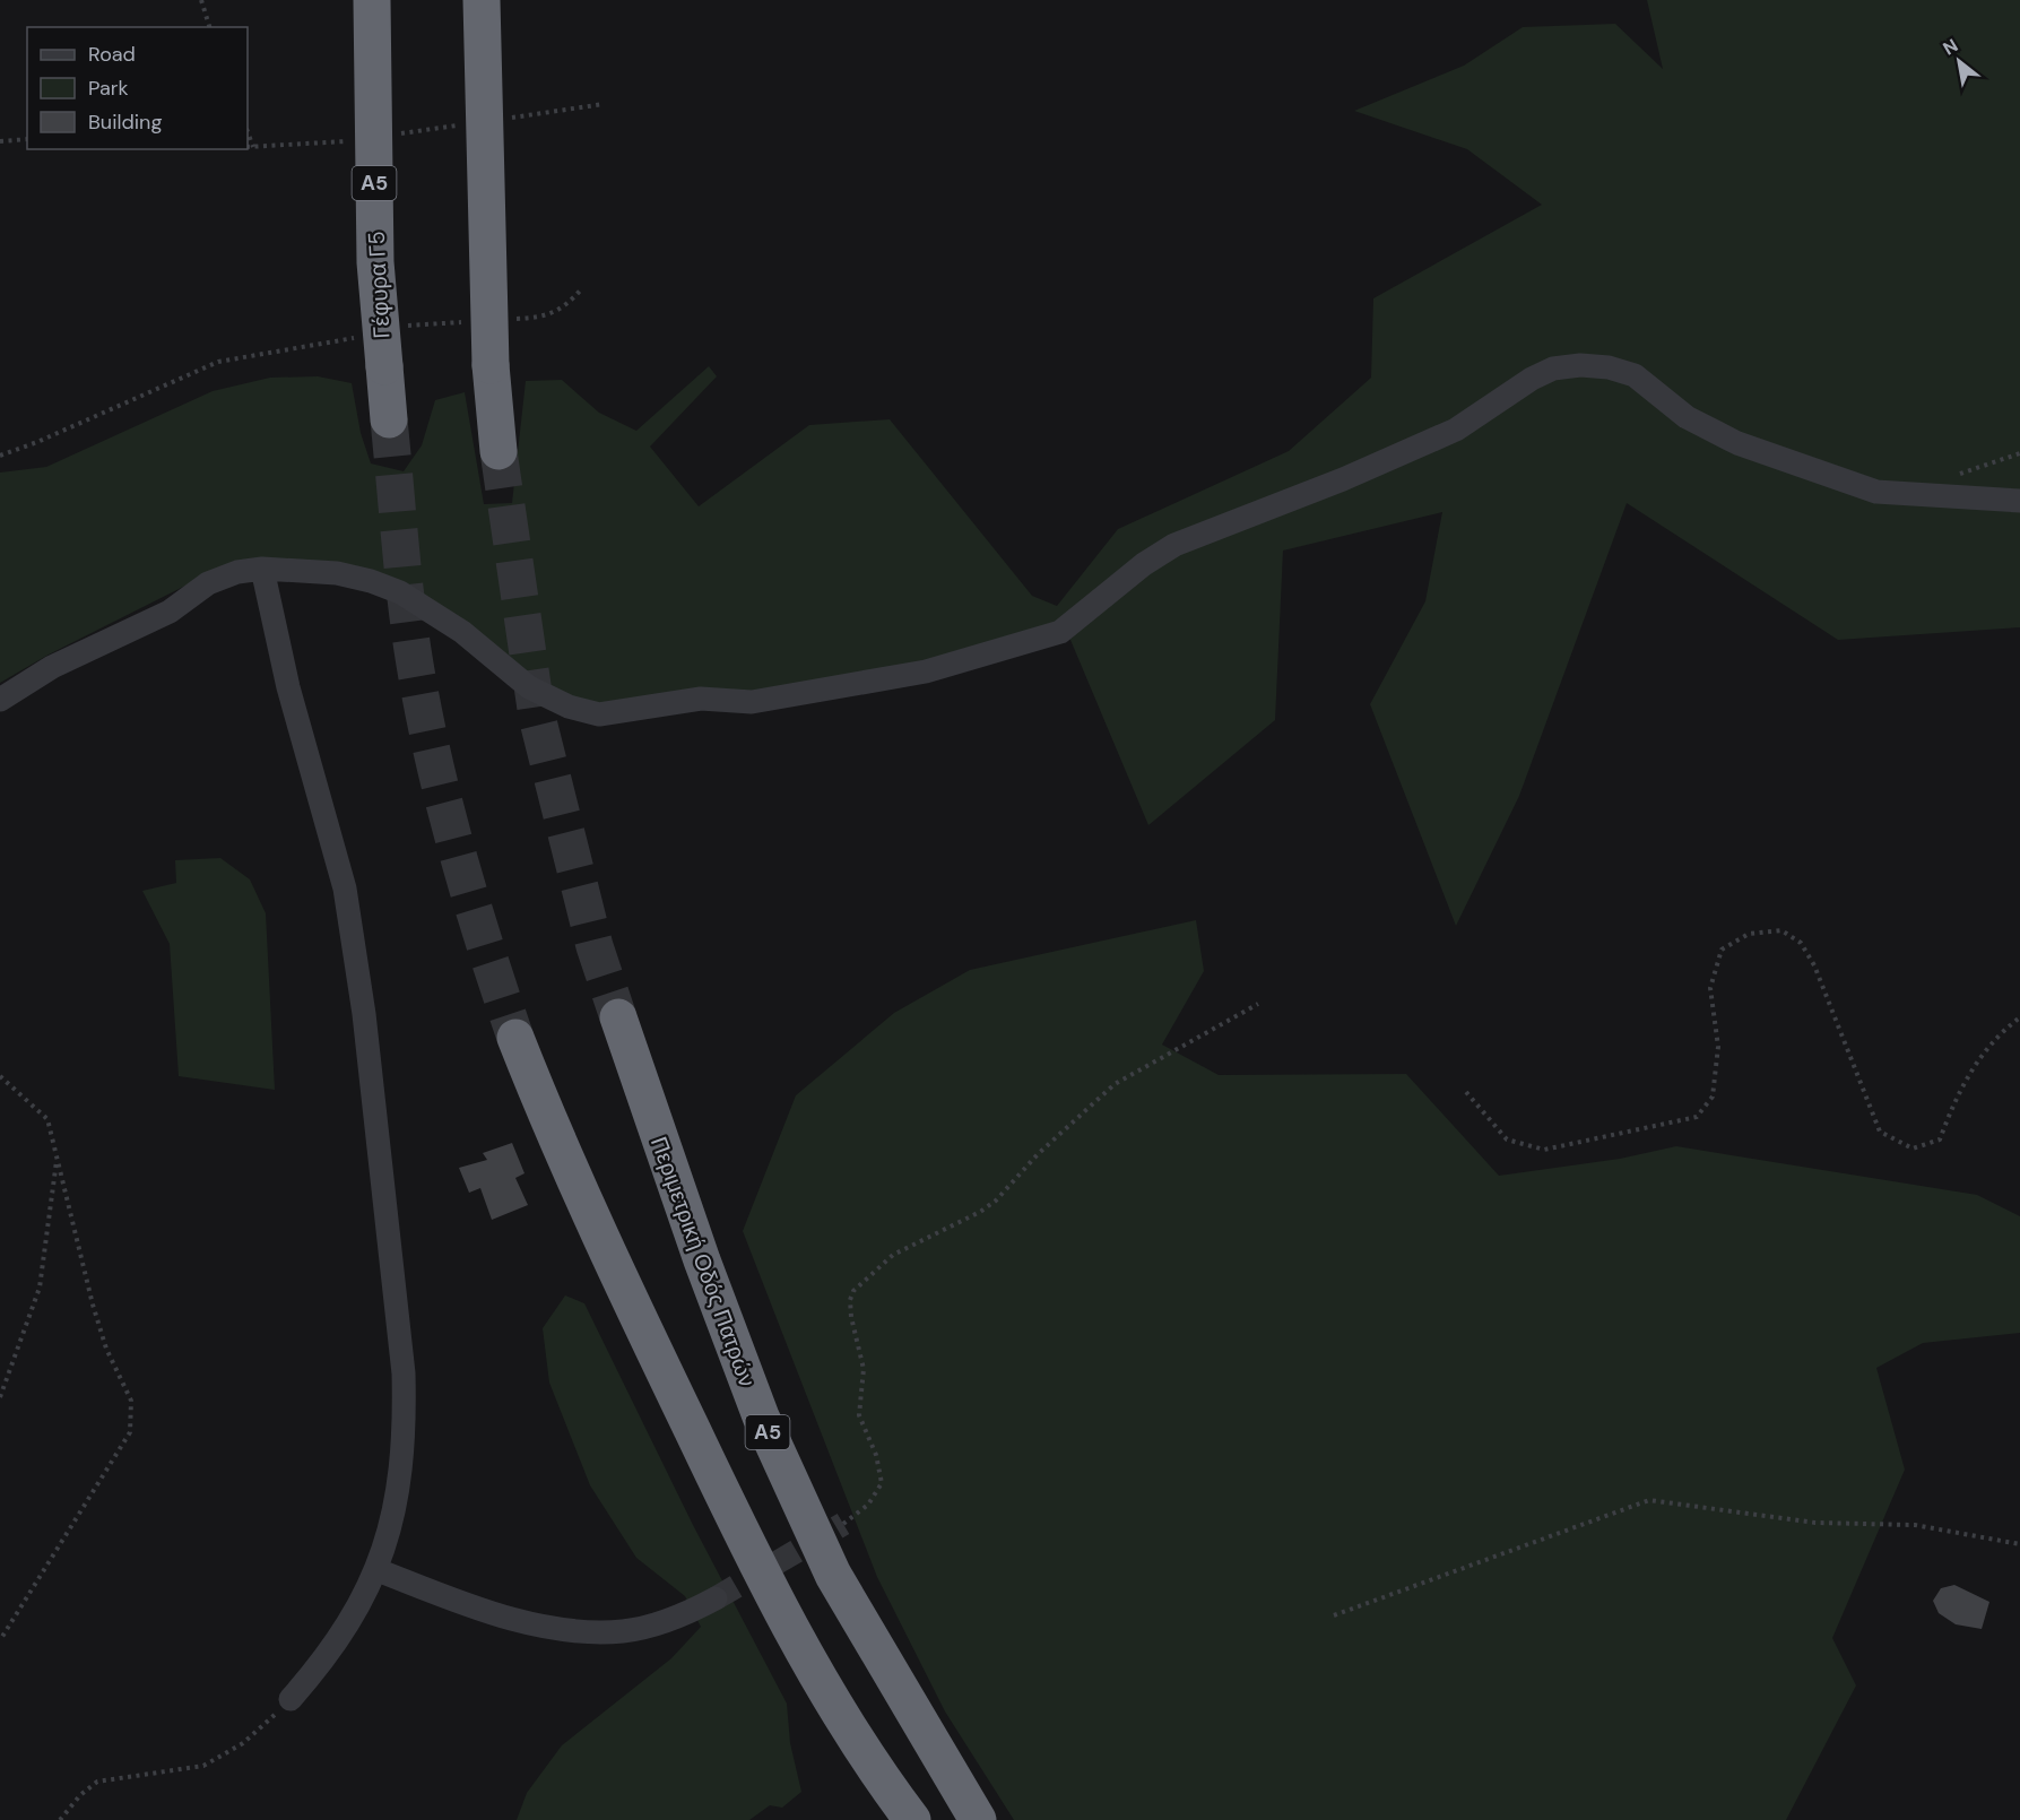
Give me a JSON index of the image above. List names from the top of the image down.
{
  "streets": {
    "highway": ["Α5", "Γέφυρα Γ5", "Περιμετρική Οδός Πατρών"]
  },
  "legend": ["Road", "Park", "Building"],
  "north": "top left"
}
